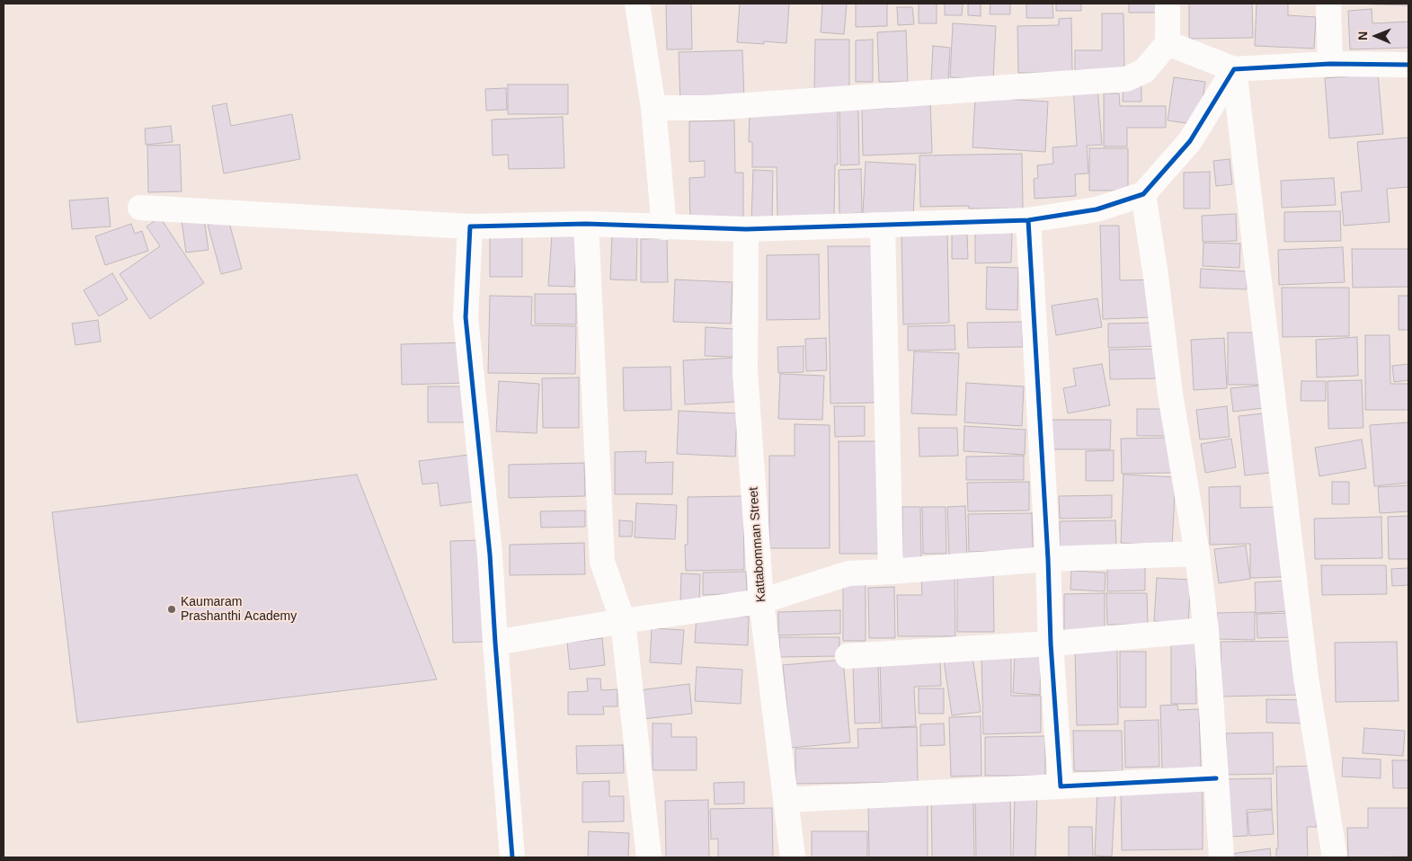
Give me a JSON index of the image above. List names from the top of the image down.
{
  "streets": {
    "street": ["Kattabomman Street"]
  },
  "places": ["Kaumaram Prashanthi Academy"],
  "north": "left"
}
